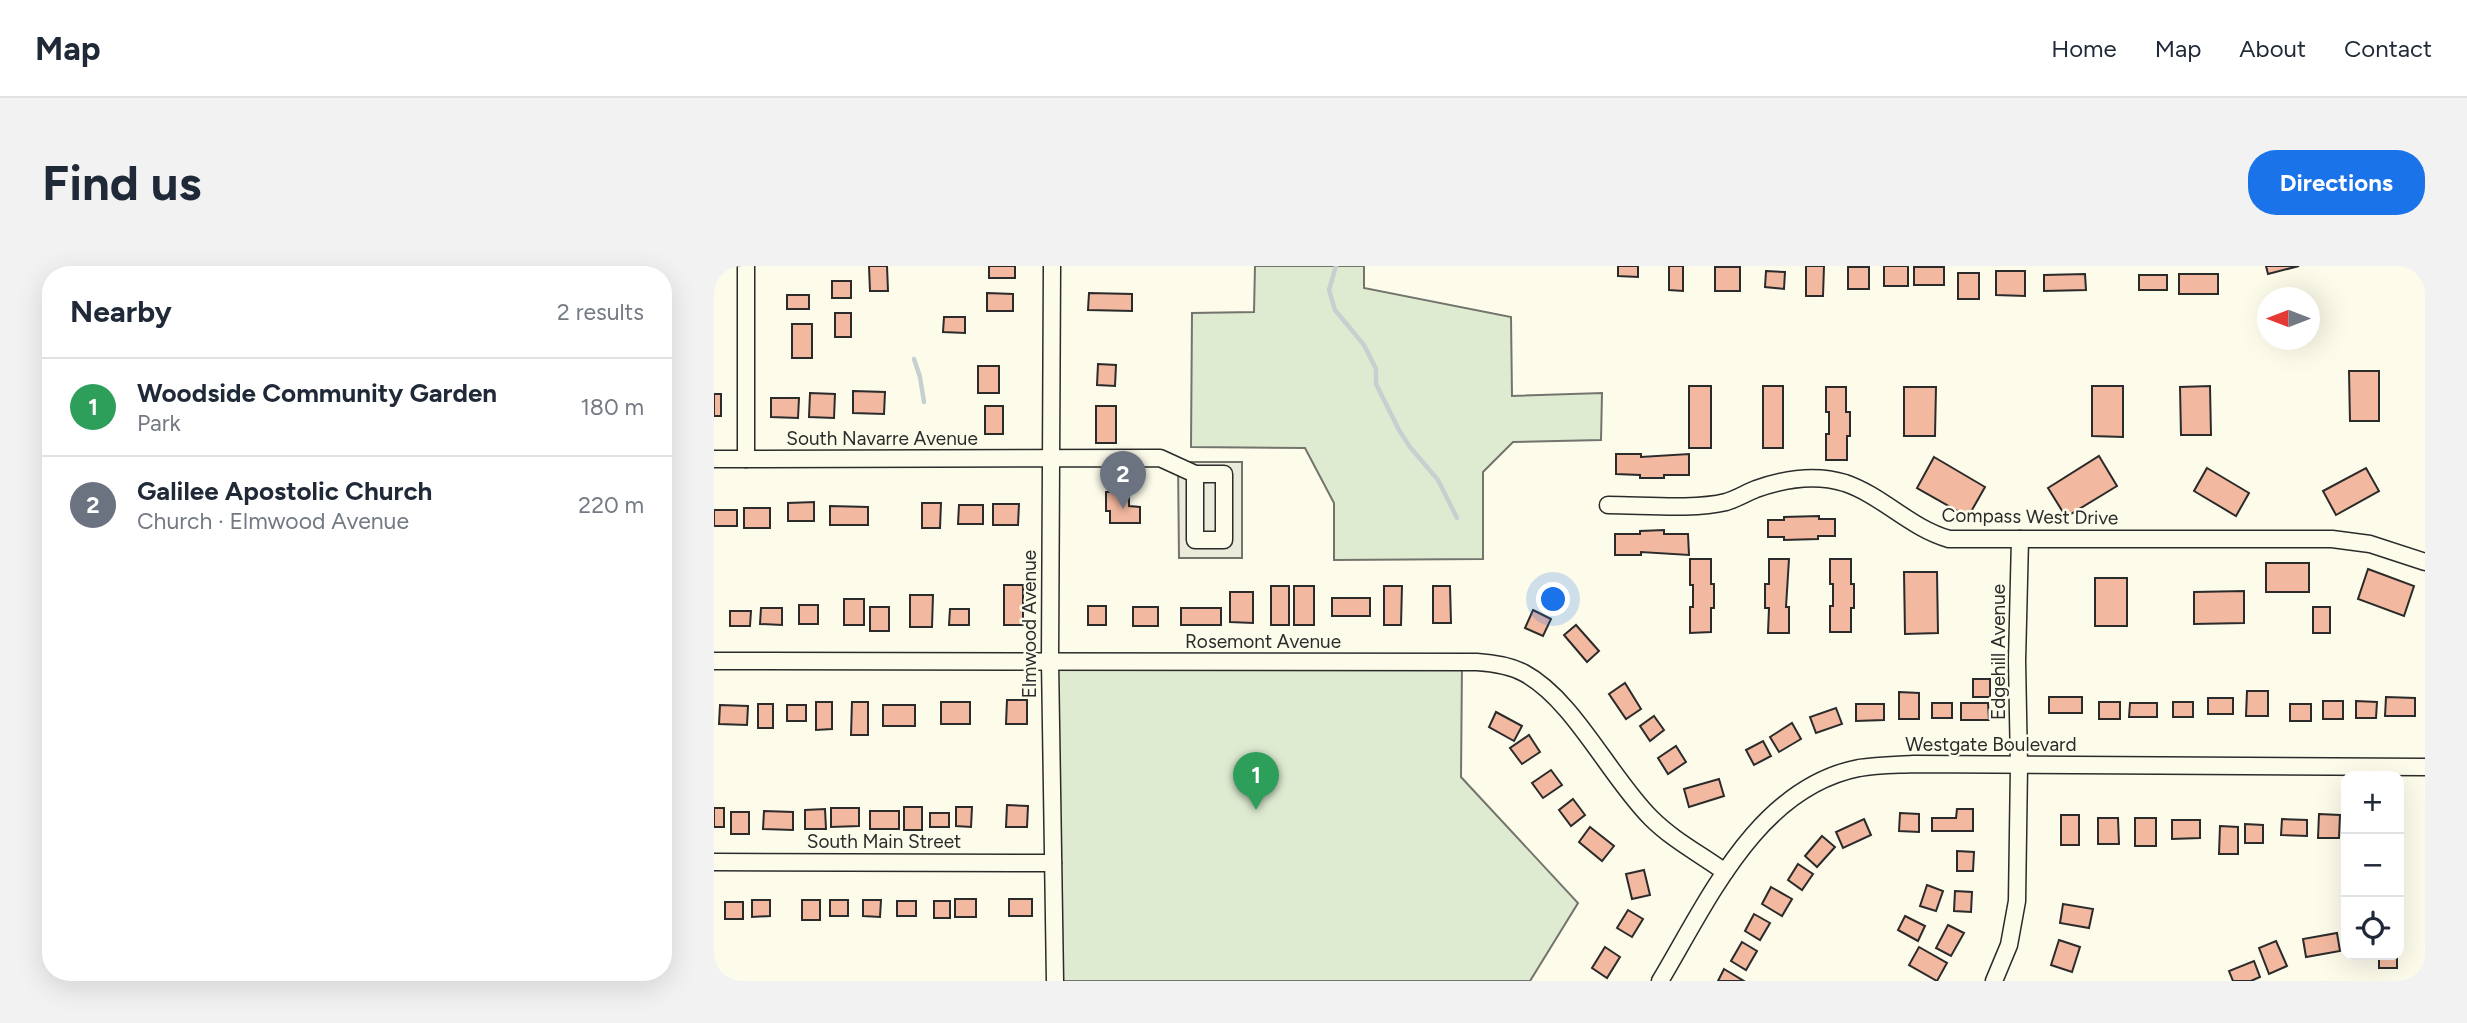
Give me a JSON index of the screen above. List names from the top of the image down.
{
  "streets": {
    "street": [
      "South Navarre Avenue",
      "Compass West Drive",
      "Elmwood Avenue",
      "Rosemont Avenue",
      "Edgehill Avenue",
      "Westgate Boulevard",
      "South Main Street"
    ]
  },
  "crossings": [
    ["South Navarre Avenue", "Elmwood Avenue"],
    ["Compass West Drive", "Edgehill Avenue"],
    ["Elmwood Avenue", "Rosemont Avenue"],
    ["Elmwood Avenue", "South Main Street"],
    ["Rosemont Avenue", "Westgate Boulevard"],
    ["Edgehill Avenue", "Westgate Boulevard"]
  ],
  "north": "left",
  "page": {
    "header": "Map",
    "nav": [
      "Home",
      "Map",
      "About",
      "Contact"
    ],
    "buttons": "Directions",
    "title": "Find us",
    "heading": ["Nearby", "2 results"],
    "list": [
      {
        "mark": "1",
        "name": "Woodside Community Garden",
        "note": "Park",
        "value": "180 m"
      },
      {
        "mark": "2",
        "name": "Galilee Apostolic Church",
        "note": "Church · Elmwood Avenue",
        "value": "220 m"
      }
    ],
    "pins": ["2", "1"],
    "map_buttons": ["+", "−"]
  }
}
